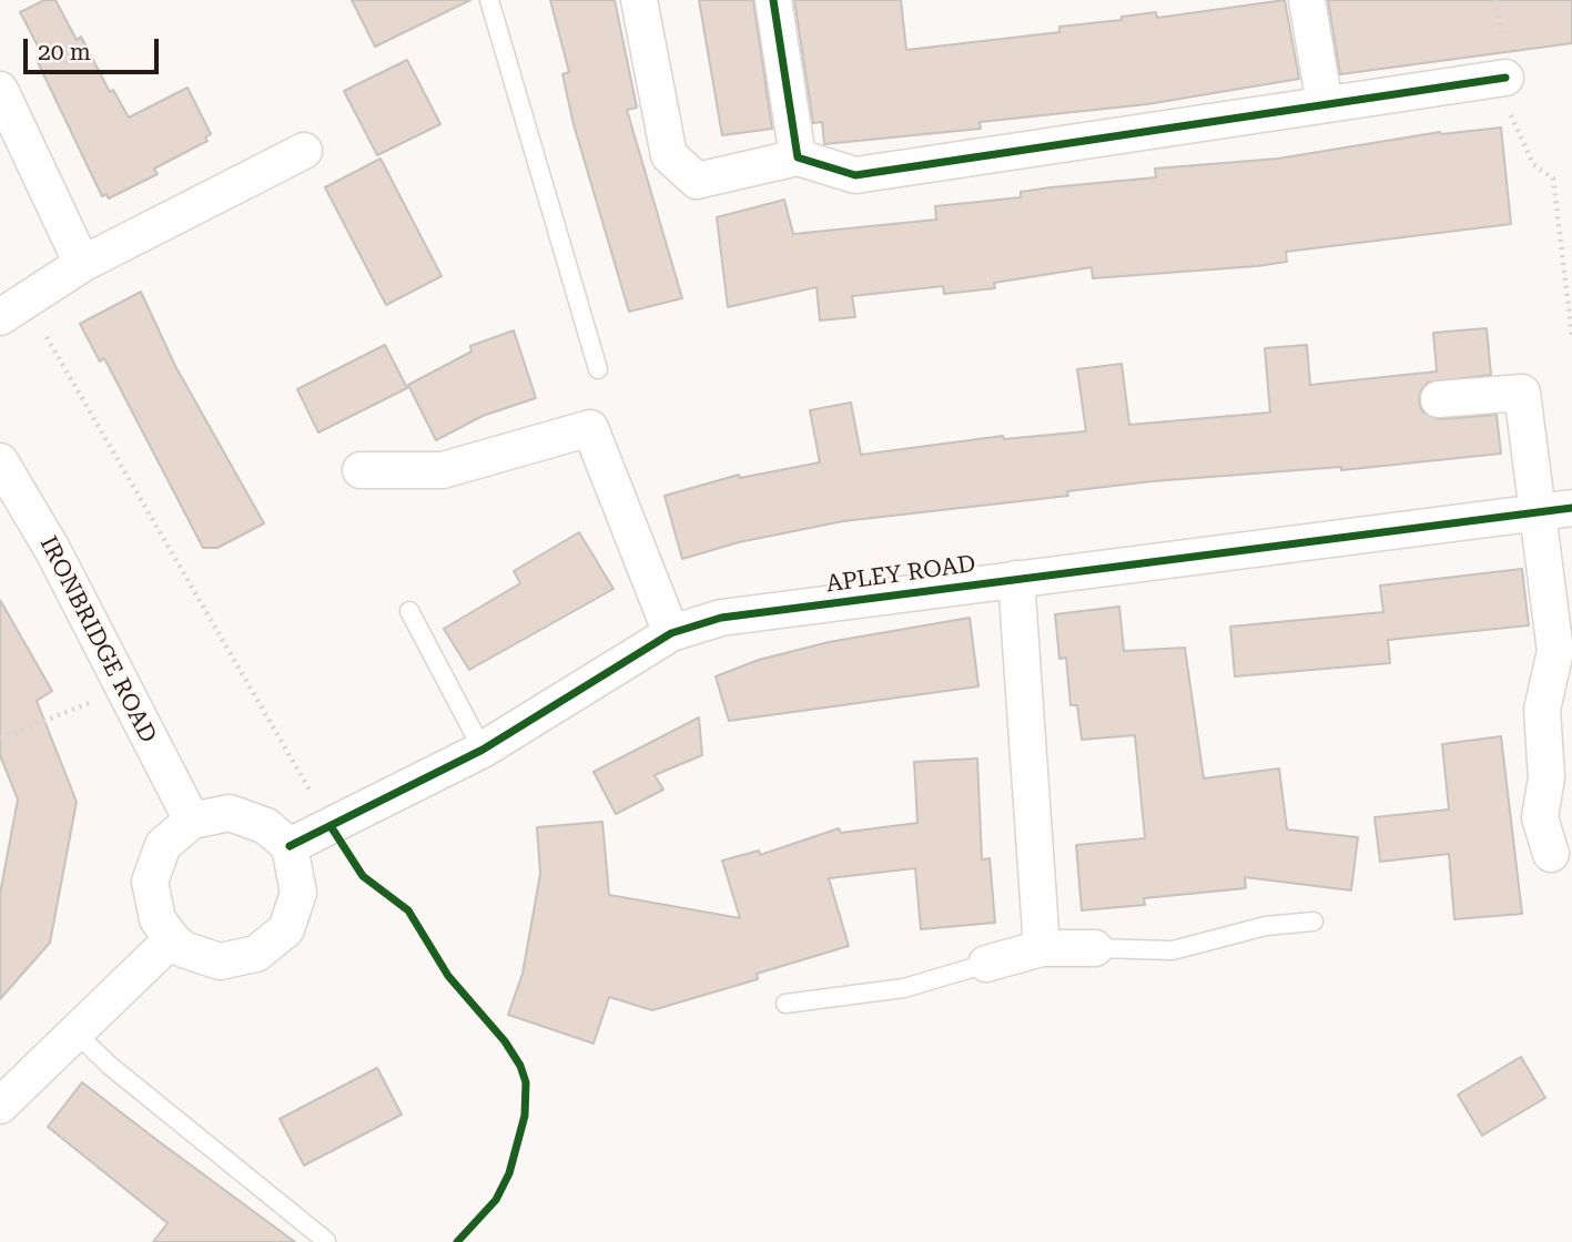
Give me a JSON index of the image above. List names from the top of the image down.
{
  "streets": {
    "street": ["APLEY ROAD", "IRONBRIDGE ROAD"]
  },
  "crossings": [
    ["APLEY ROAD", "IRONBRIDGE ROAD"]
  ],
  "scale_bar": "20 m"
}
